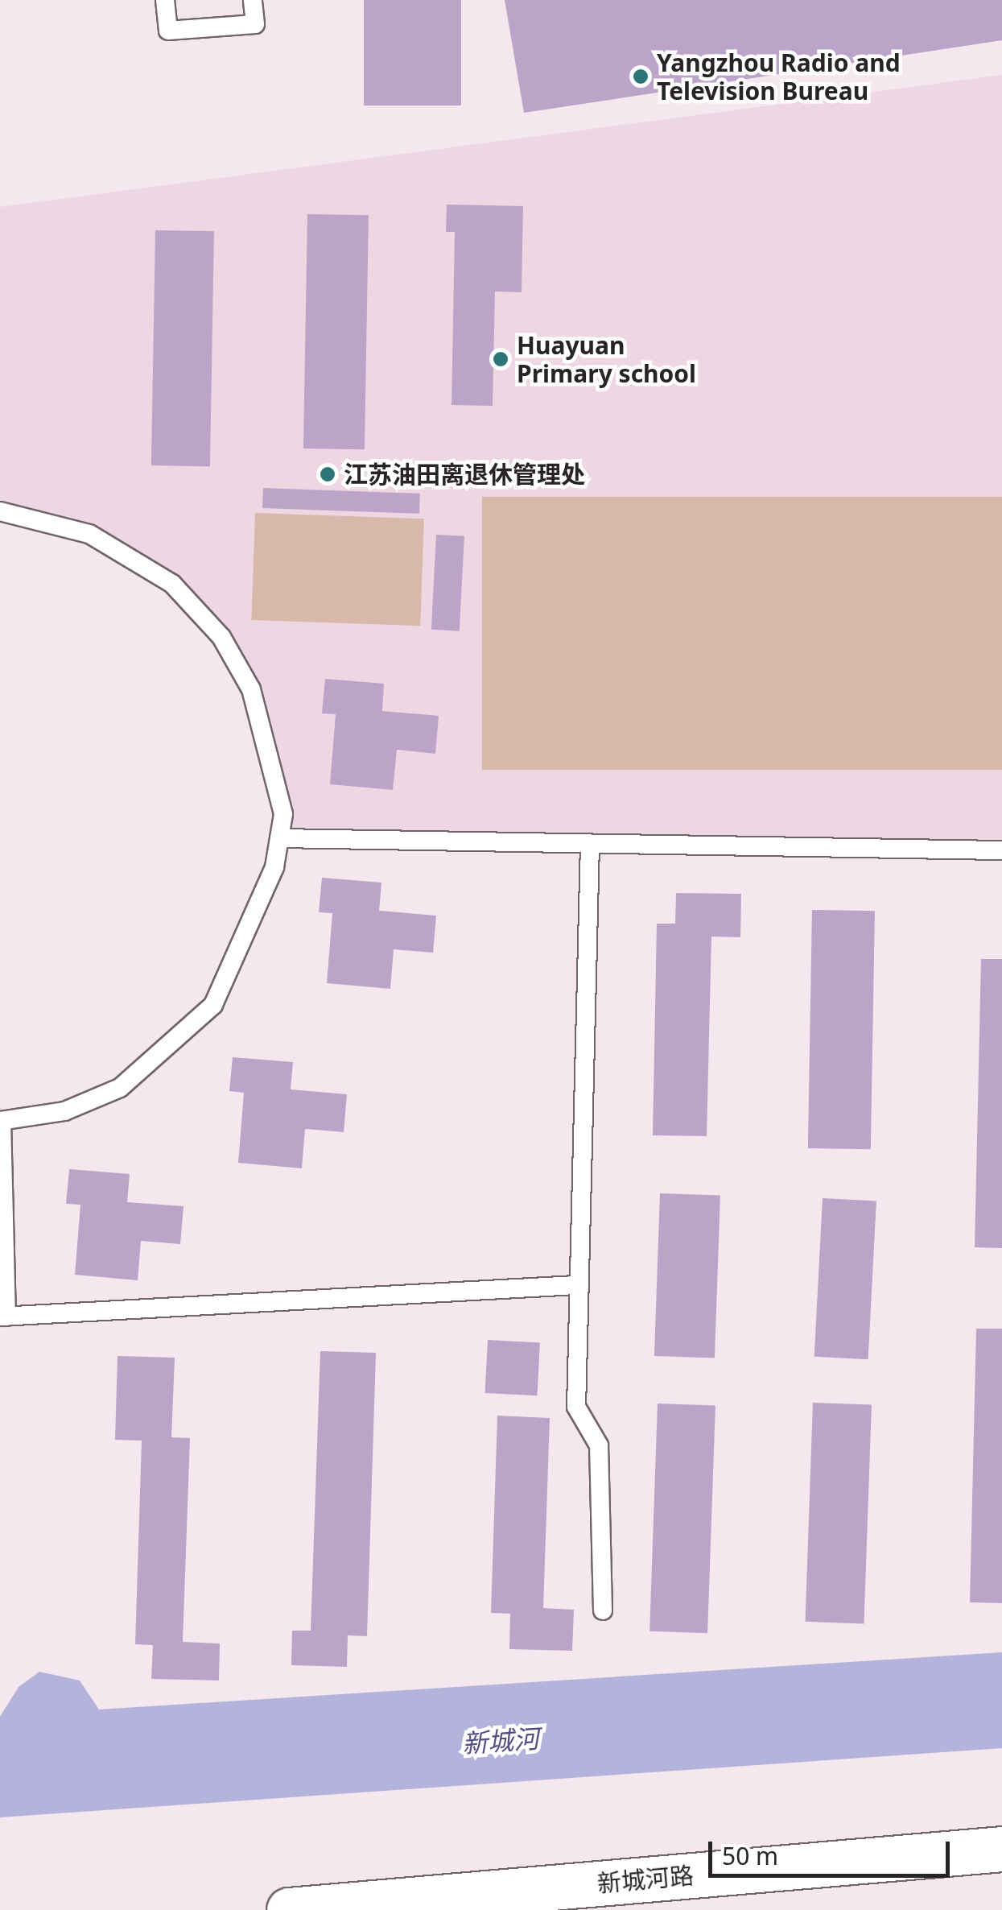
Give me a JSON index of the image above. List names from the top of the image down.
{
  "streets": {
    "street": ["新城河路"]
  },
  "water": ["新城河"],
  "places": ["Yangzhou Radio and Television Bureau", "Huayuan Primary school", "江苏油田离退休管理处"],
  "scale_bar": "50 m"
}
